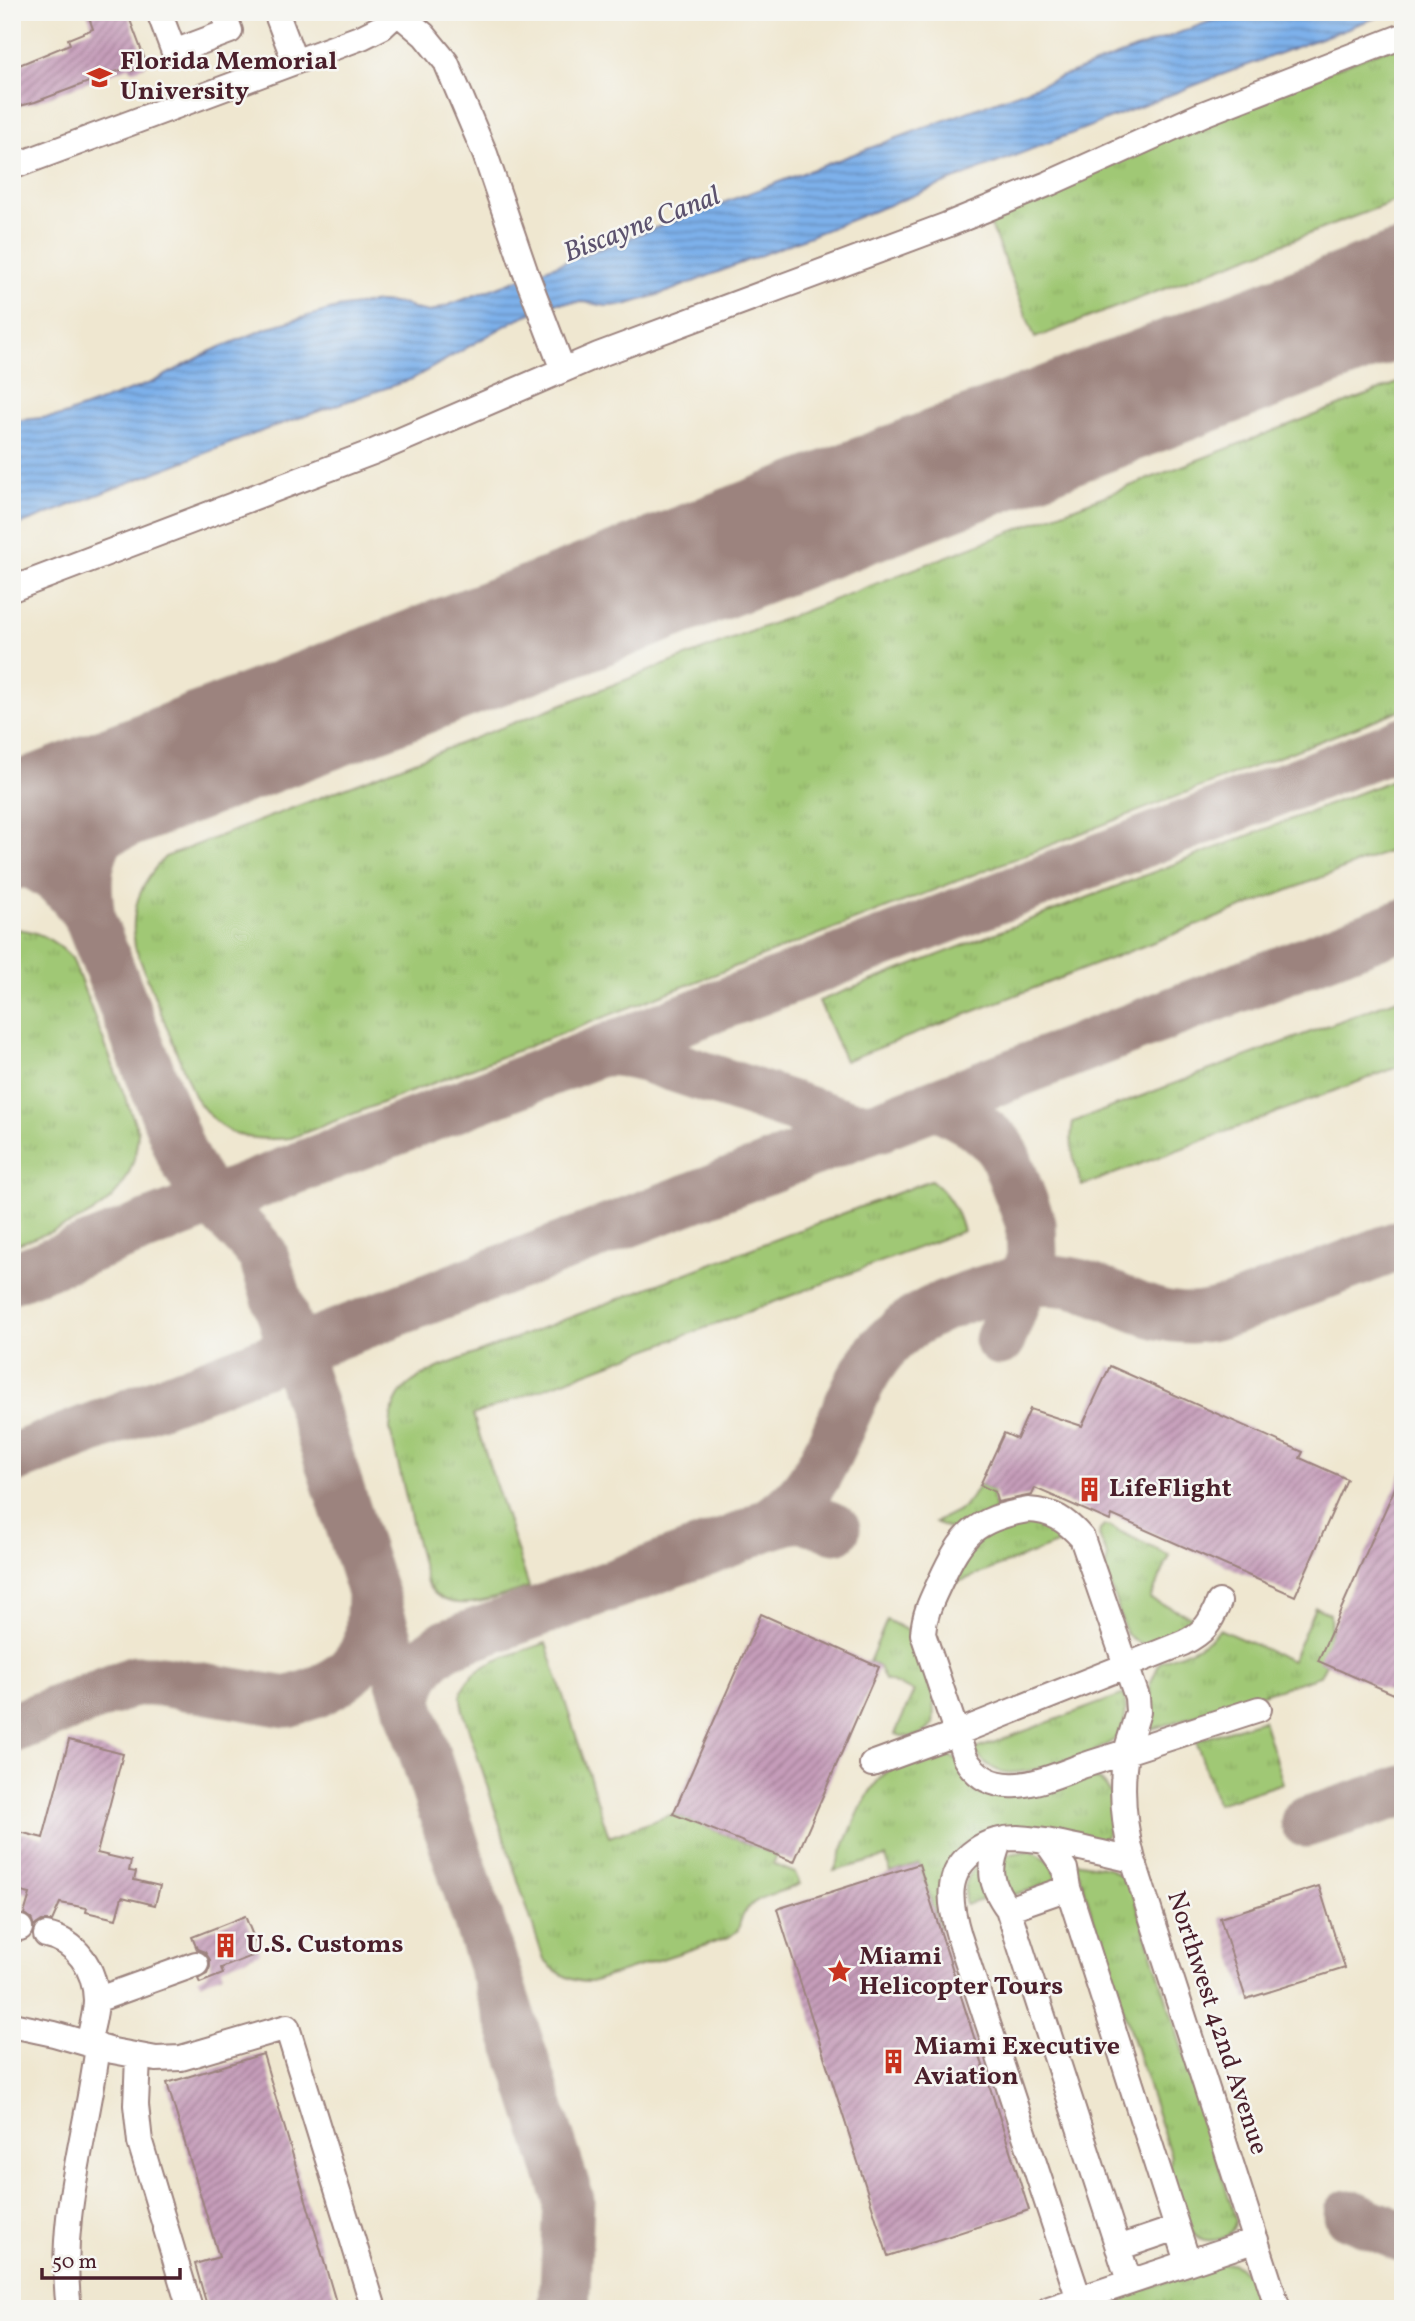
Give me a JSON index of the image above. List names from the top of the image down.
{
  "streets": {
    "street": ["Northwest 42nd Avenue"]
  },
  "water": ["Biscayne Canal"],
  "places": {
    "school or university": ["Florida Memorial University"],
    "building": ["LifeFlight", "U.S. Customs", "Miami Executive Aviation"],
    "place": ["Miami Helicopter Tours"]
  },
  "scale_bar": "50 m"
}
